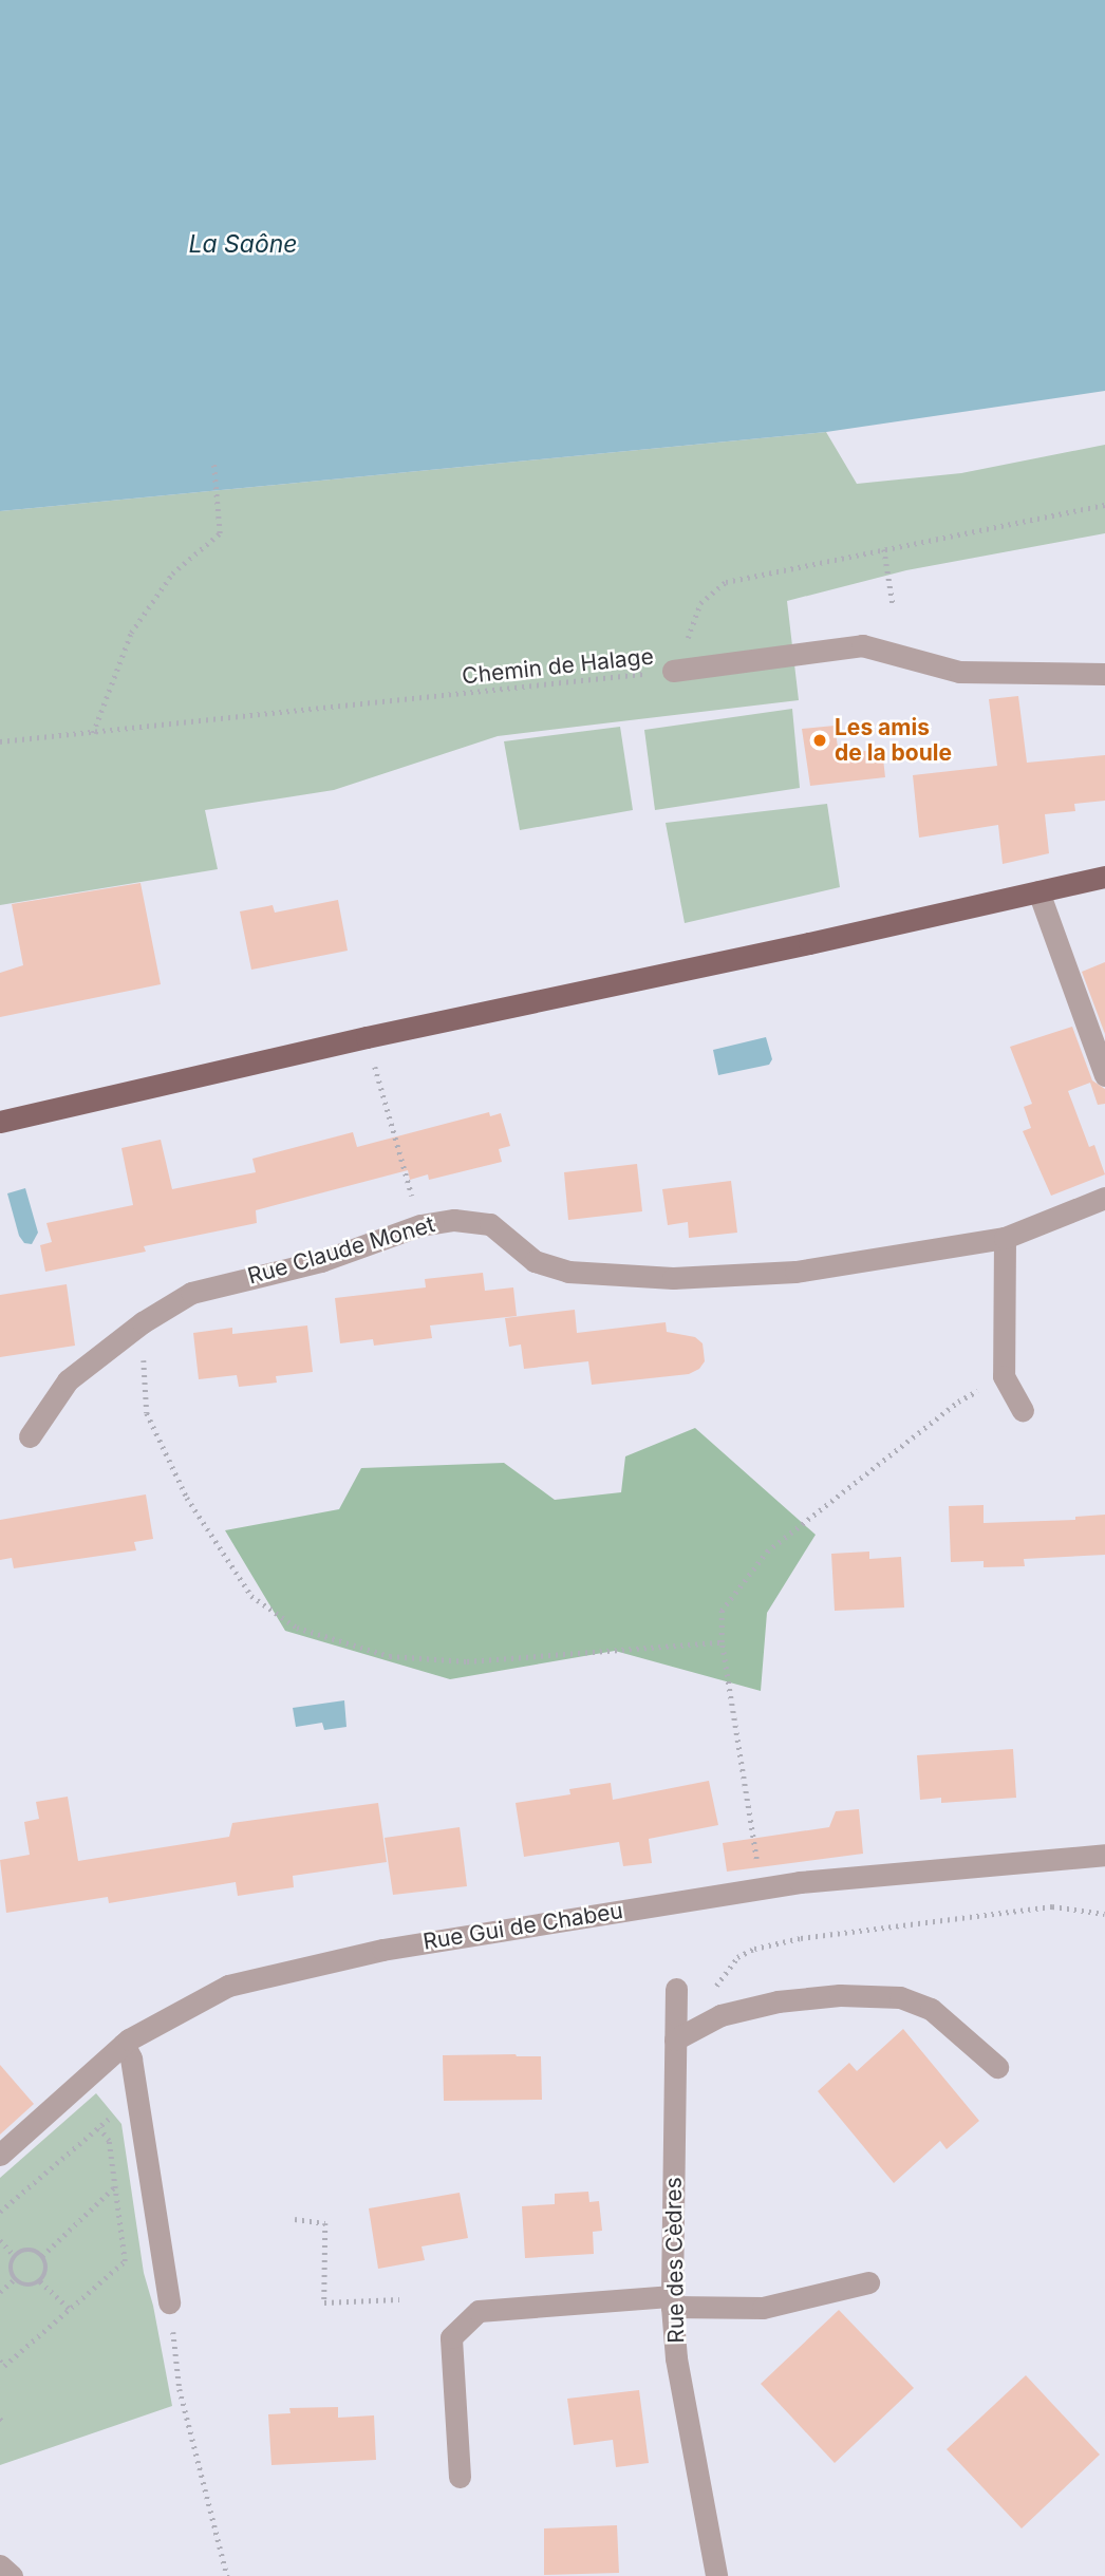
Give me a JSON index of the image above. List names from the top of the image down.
{
  "streets": {
    "street": ["Rue Claude Monet", "Rue Gui de Chabeu", "Rue des Cèdres"],
    "path": ["Chemin de Halage"]
  },
  "water": ["La Saône"],
  "places": ["Les amis de la boule"]
}
